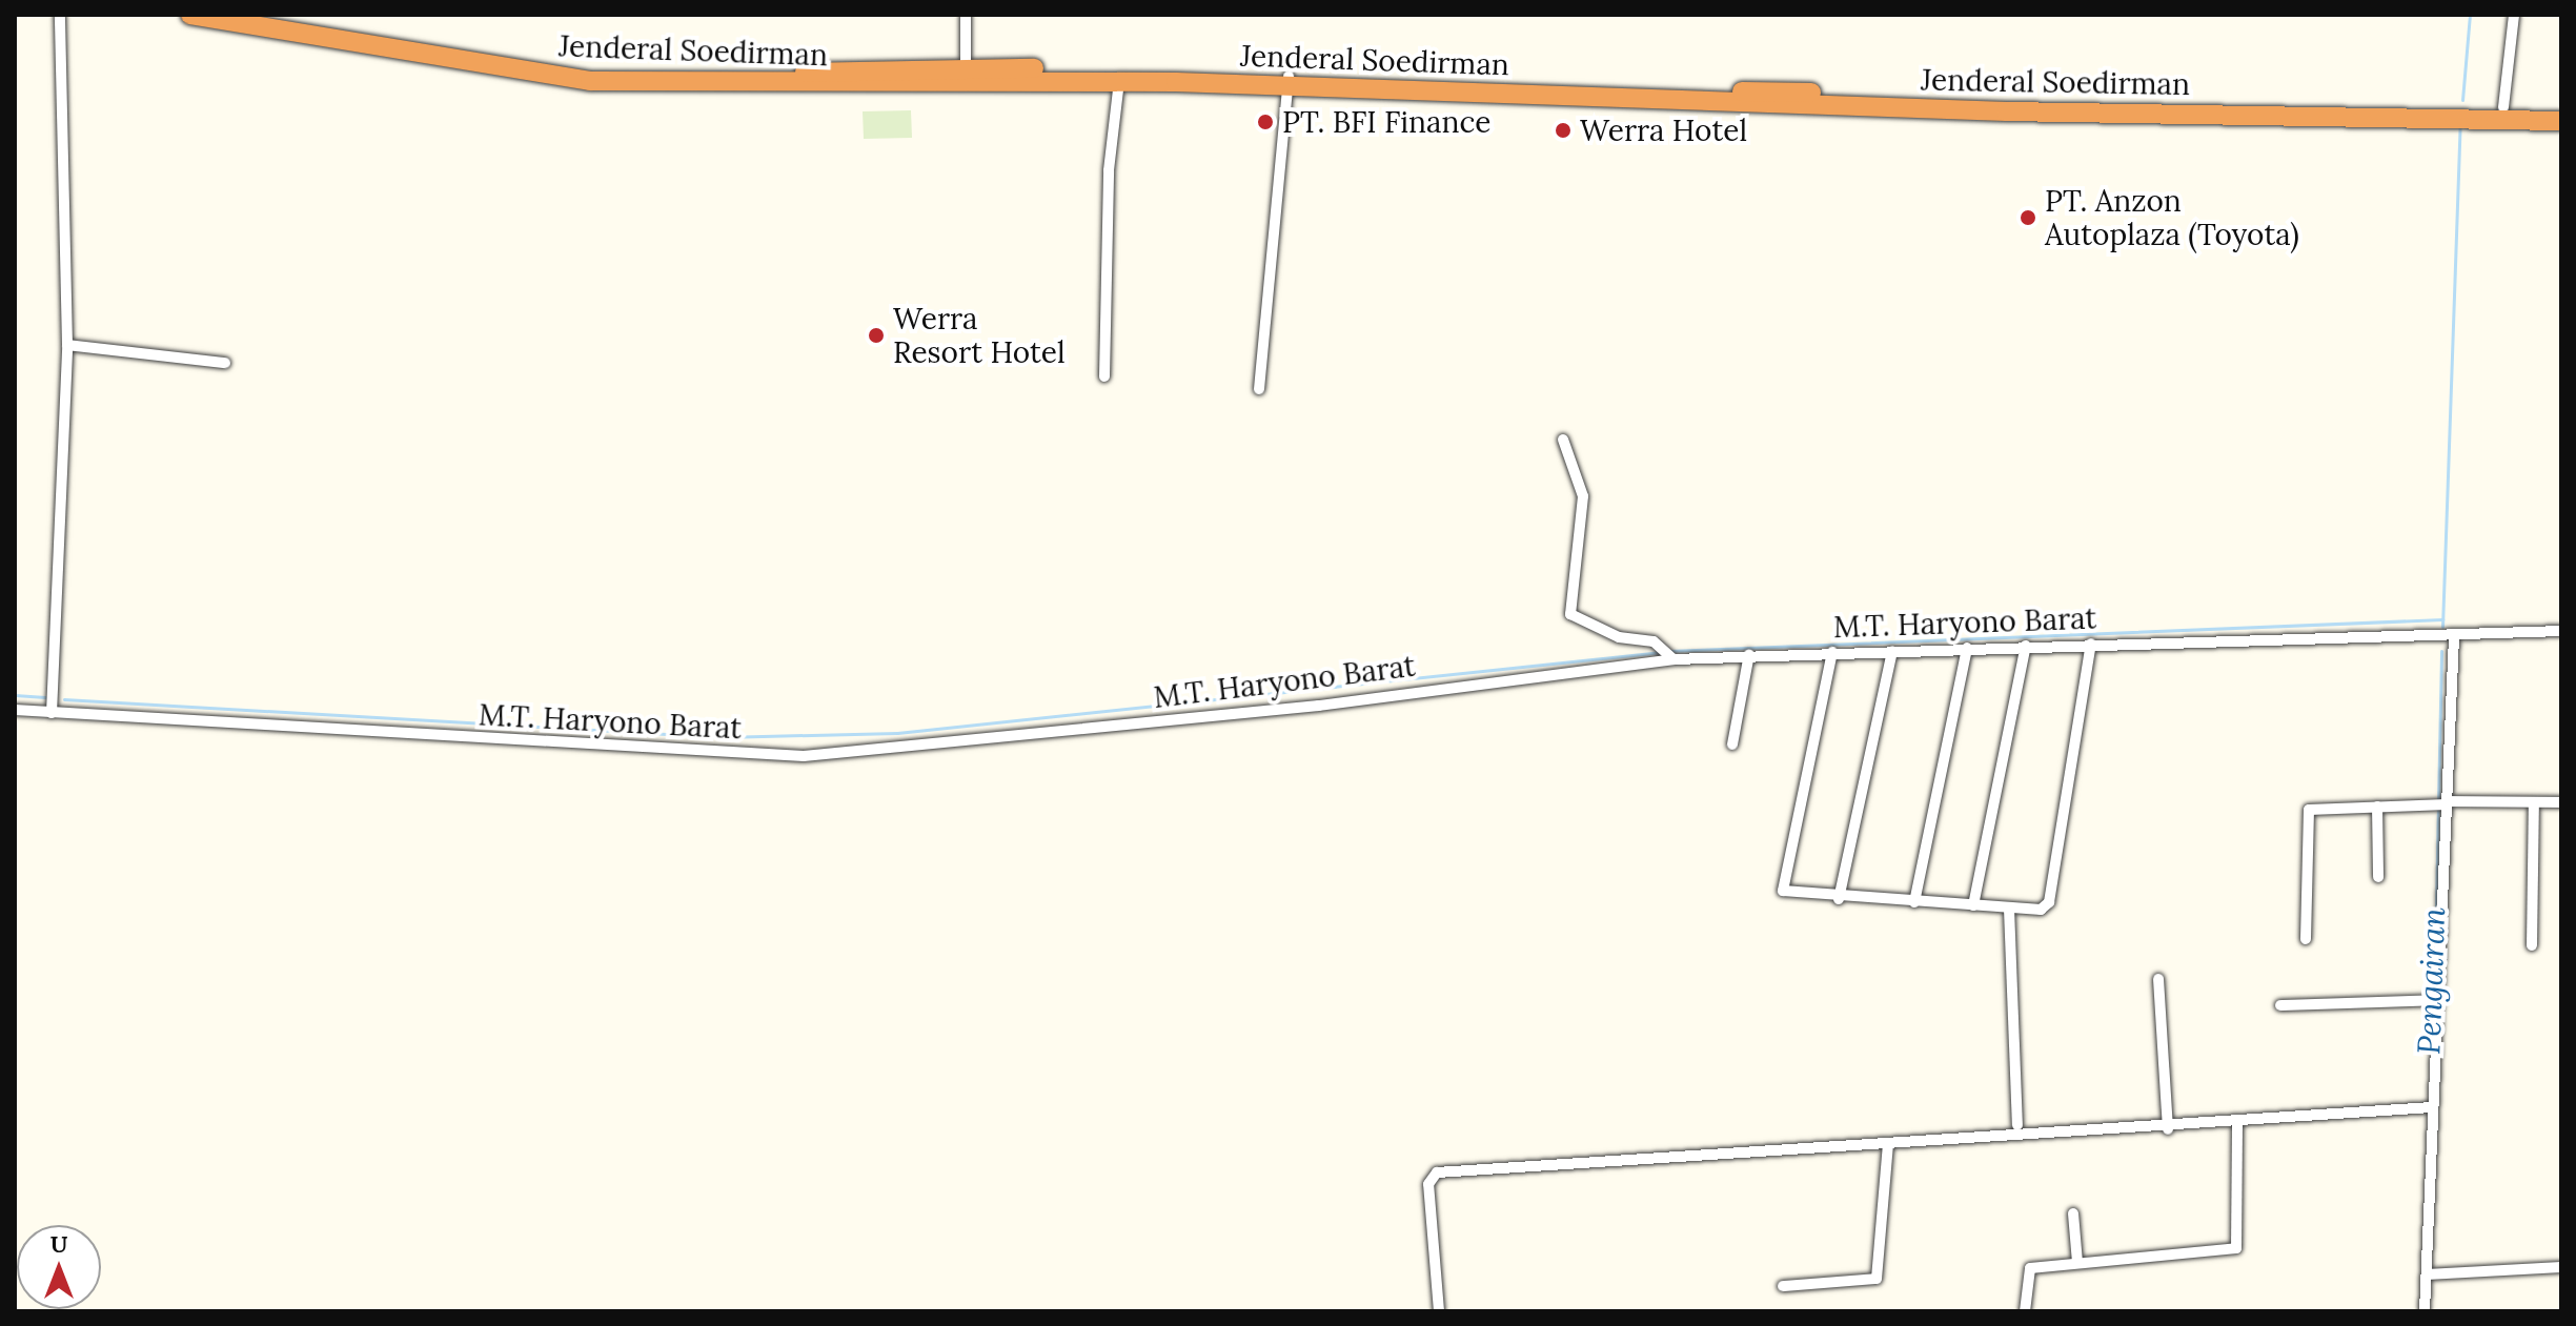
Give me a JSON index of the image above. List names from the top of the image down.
{
  "streets": {
    "highway": ["Jenderal Soedirman"],
    "street": ["M.T. Haryono Barat"]
  },
  "water": ["Pengairan"],
  "places": [
    "PT. BFI Finance",
    "Werra Hotel",
    "PT. Anzon Autoplaza (Toyota)",
    "Werra Resort Hotel"
  ],
  "north": "top"
}
